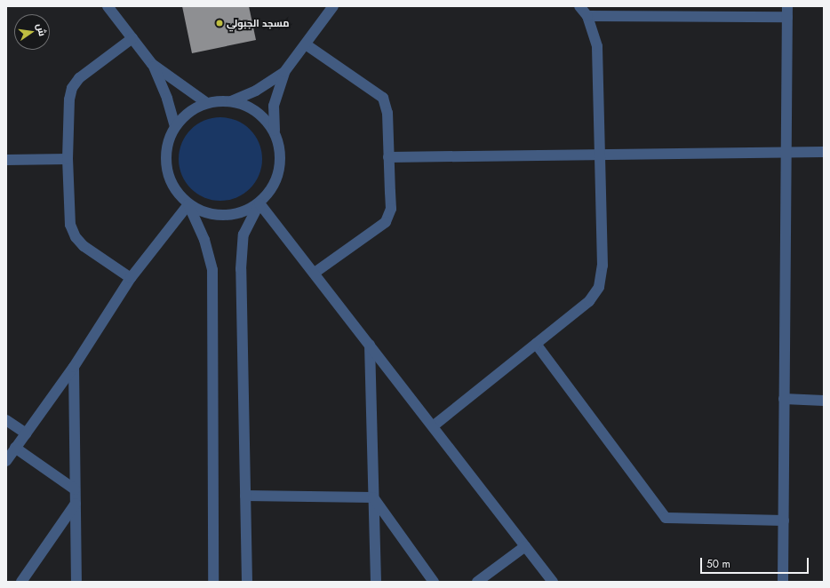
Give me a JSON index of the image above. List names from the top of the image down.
{
  "places": ["مسجد الجبولي"],
  "scale_bar": "50 m",
  "north": "right"
}
